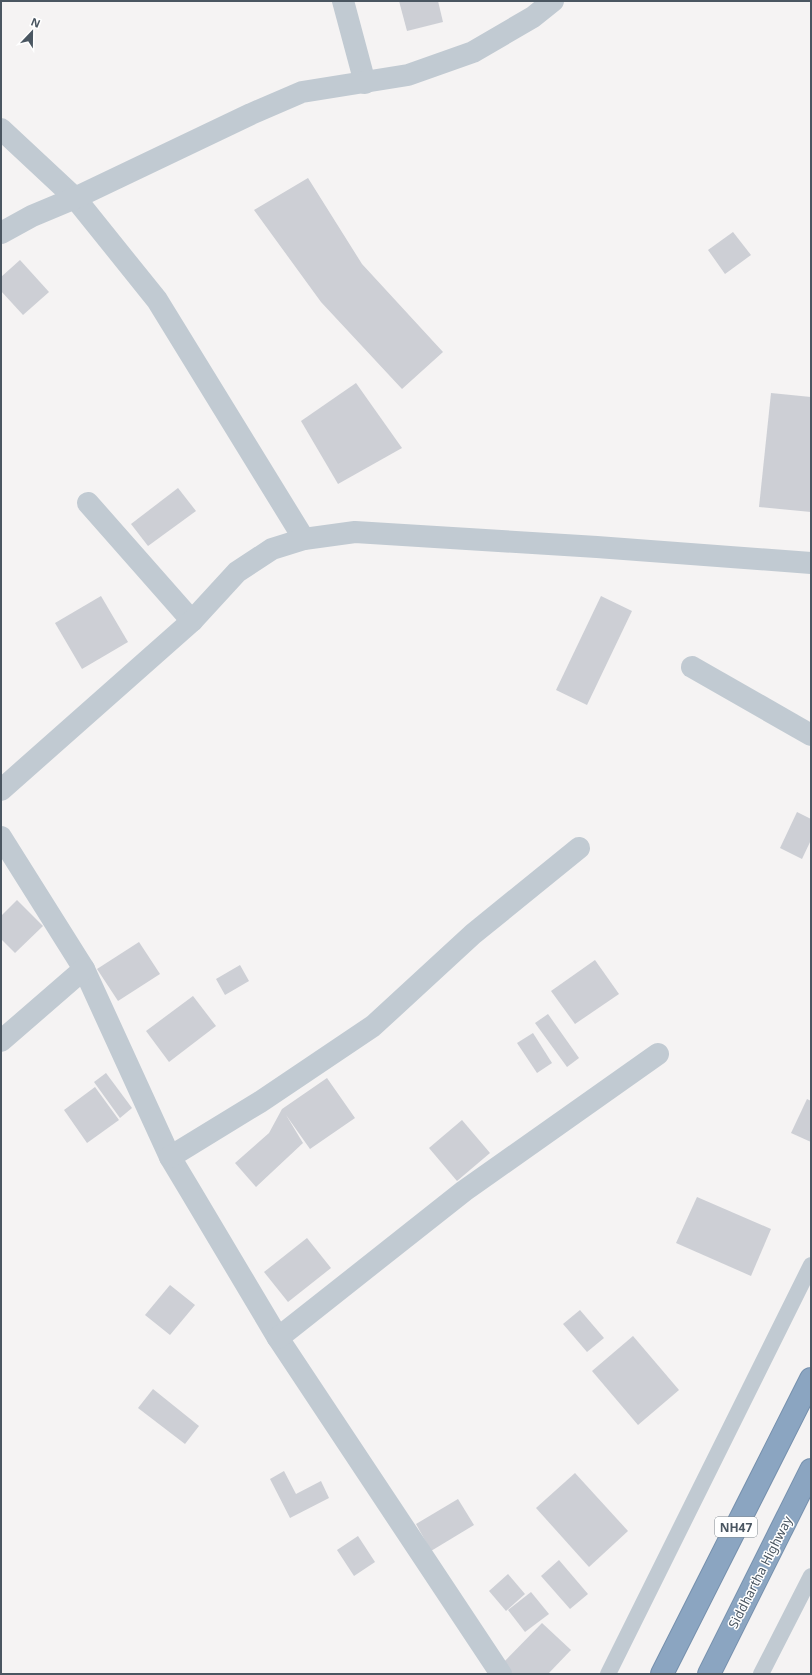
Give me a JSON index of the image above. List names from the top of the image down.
{
  "streets": {
    "highway": ["NH47", "Siddhartha Highway"]
  },
  "north": "top"
}
